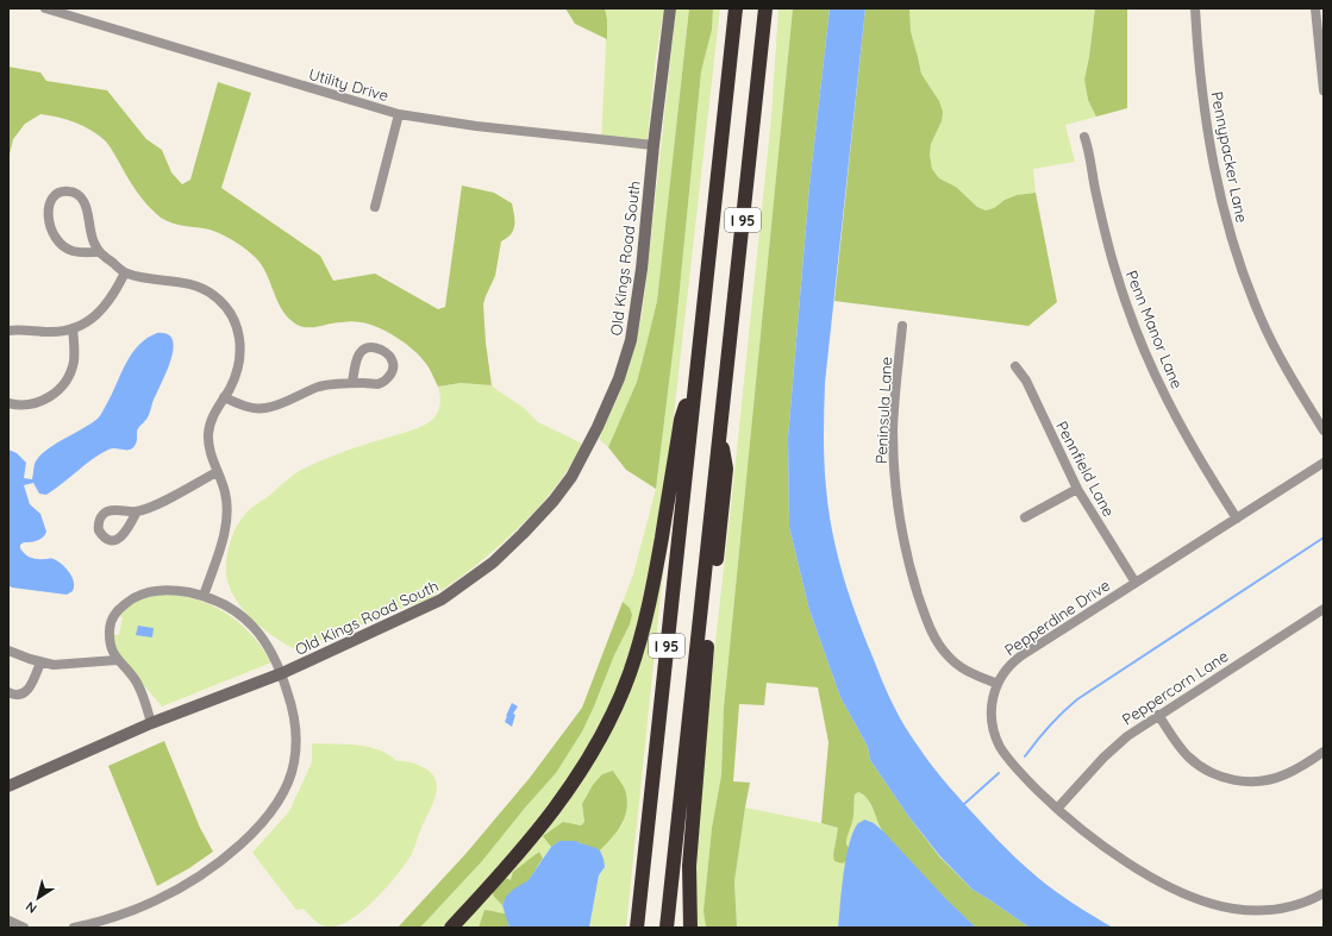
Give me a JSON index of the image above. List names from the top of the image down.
{
  "streets": {
    "highway": ["I 95"],
    "street": [
      "Utility Drive",
      "Pennypacker Lane",
      "Old Kings Road South",
      "Penn Manor Lane",
      "Peninsula Lane",
      "Pennfield Lane",
      "Pepperdine Drive",
      "Peppercorn Lane"
    ]
  },
  "crossings": [
    ["Utility Drive", "Old Kings Road South"],
    ["Penn Manor Lane", "Pepperdine Drive"],
    ["Peninsula Lane", "Pepperdine Drive"],
    ["Pennfield Lane", "Pepperdine Drive"],
    ["Pepperdine Drive", "Peppercorn Lane"]
  ],
  "north": "bottom left"
}
